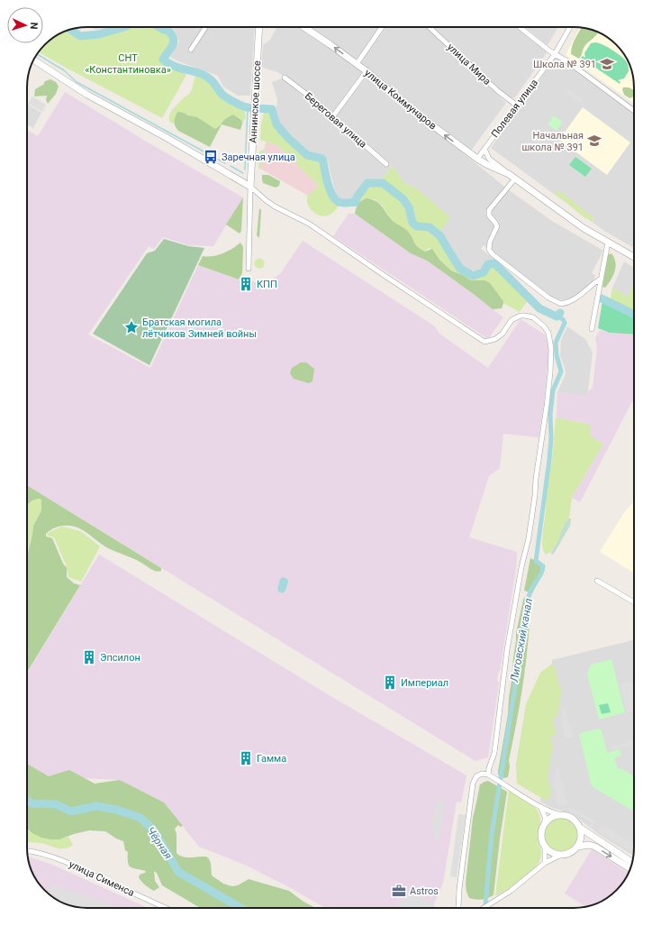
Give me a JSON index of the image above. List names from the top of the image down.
{
  "streets": {
    "street": [
      "улица Мира",
      "улица Коммунаров",
      "Аннинское шоссе",
      "Полевая улица",
      "Береговая улица",
      "улица Сименса"
    ]
  },
  "crossings": [
    ["улица Мира", "Полевая улица"],
    ["улица Коммунаров", "Полевая улица"]
  ],
  "one_way": ["улица Коммунаров"],
  "water": ["Лиговский канал", "Чёрная"],
  "parks": ["СНТ «Константиновка»"],
  "places": {
    "school or university": ["Школа № 391", "Начальная школа № 391"],
    "bus stop": ["Заречная улица"],
    "building": [
      "КПП",
      "Эпсилон",
      "Империал",
      "Гамма"
    ],
    "place": ["Братская могила лётчиков Зимней войны"],
    "office": ["Astros"]
  },
  "north": "right"
}
